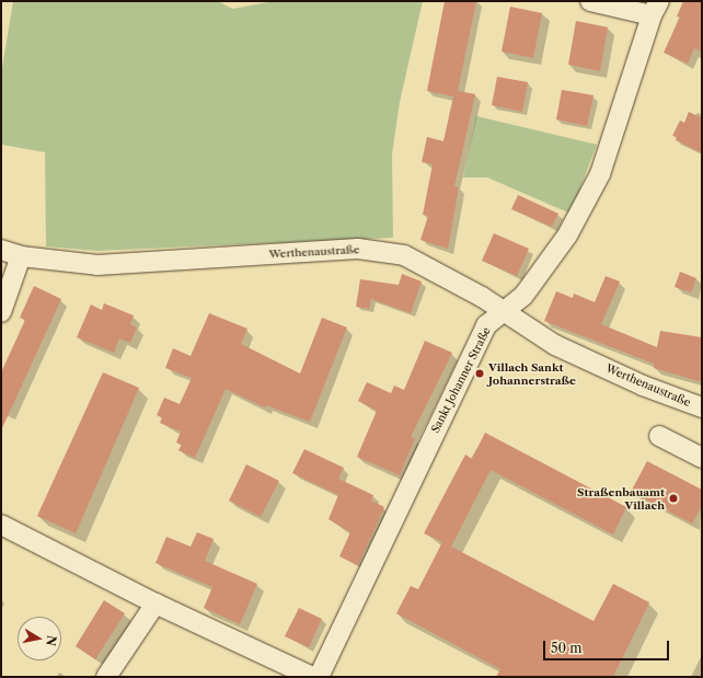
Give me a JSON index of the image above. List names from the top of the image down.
{
  "streets": {
    "street": ["Werthenaustraße", "Sankt Johanner Straße"]
  },
  "crossings": [
    ["Werthenaustraße", "Sankt Johanner Straße"]
  ],
  "places": ["Villach Sankt Johannerstraße", "Straßenbauamt Villach"],
  "scale_bar": "50 m",
  "north": "right"
}
